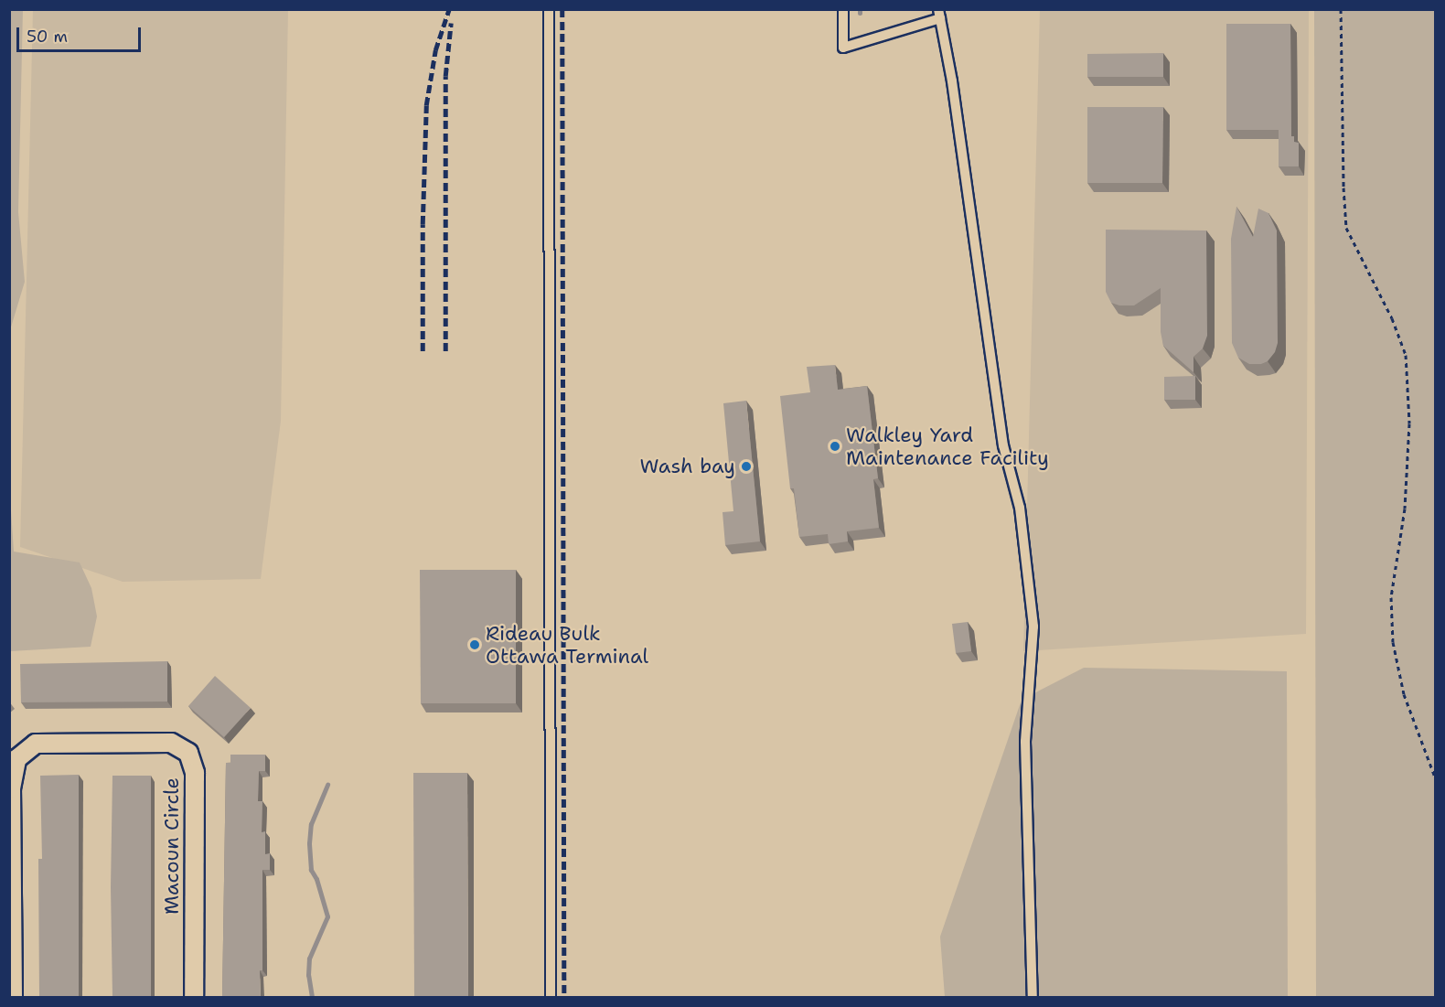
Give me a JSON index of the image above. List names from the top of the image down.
{
  "streets": {
    "street": ["Macoun Circle"]
  },
  "places": ["Walkley Yard Maintenance Facility", "Wash bay", "Rideau Bulk Ottawa Terminal"],
  "scale_bar": "50 m"
}
